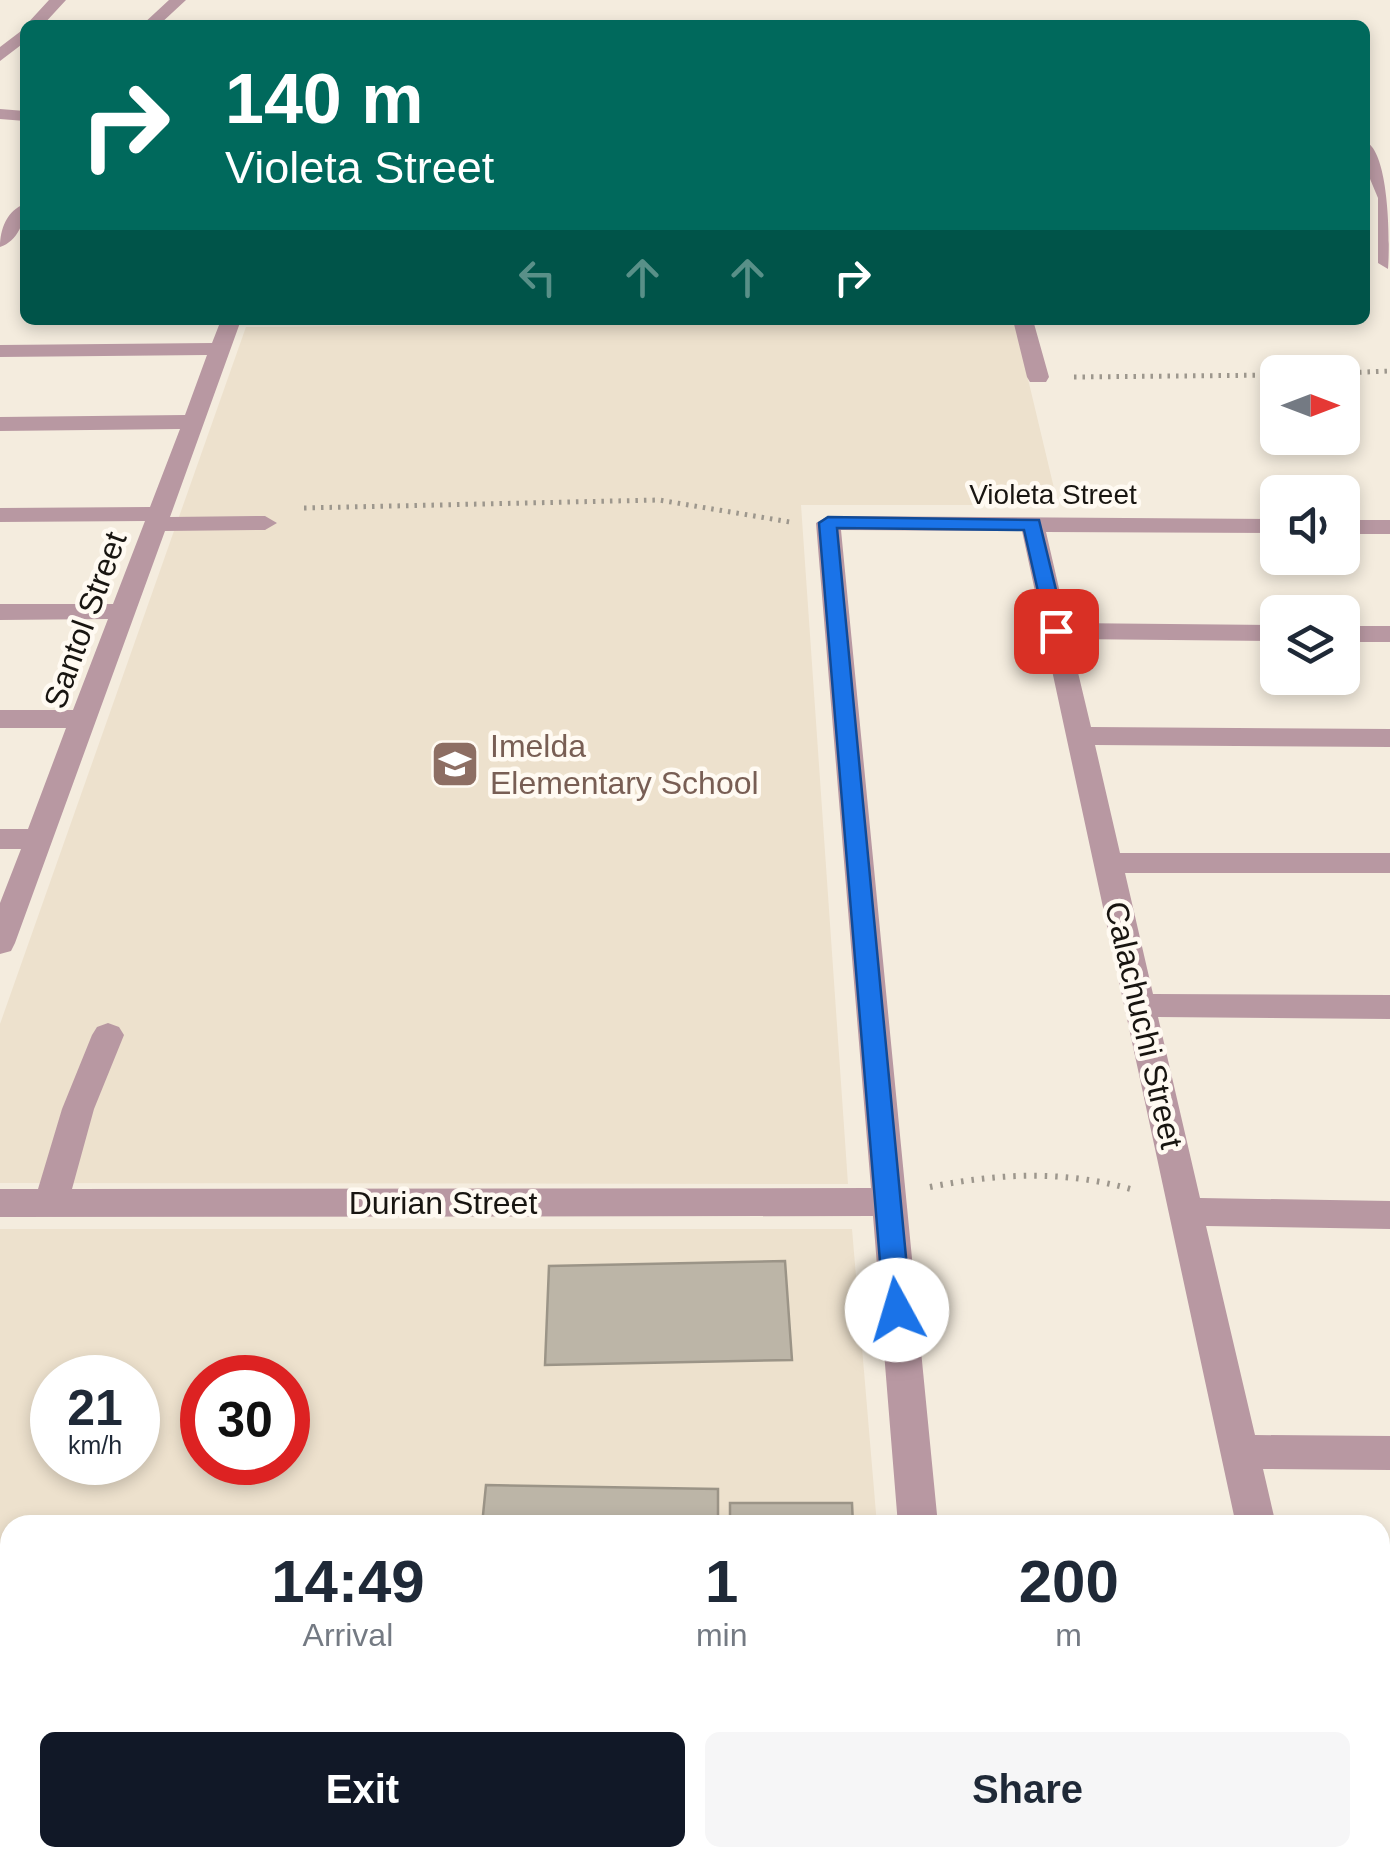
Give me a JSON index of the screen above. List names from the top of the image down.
{
  "streets": {
    "street": [
      "Violeta Street",
      "Santol Street",
      "Calachuchi Street",
      "Durian Street"
    ]
  },
  "crossings": [
    ["Violeta Street", "Calachuchi Street"]
  ],
  "places": {
    "school or university": ["Imelda Elementary School"]
  },
  "north": "right",
  "page": {
    "turn": ["140 m", "Violeta Street"],
    "speed": "21 km/h",
    "limit": "30",
    "eta": [
      "14:49",
      "Arrival",
      "1",
      "min",
      "200",
      "m"
    ],
    "buttons": ["Exit", "Share"]
  }
}
